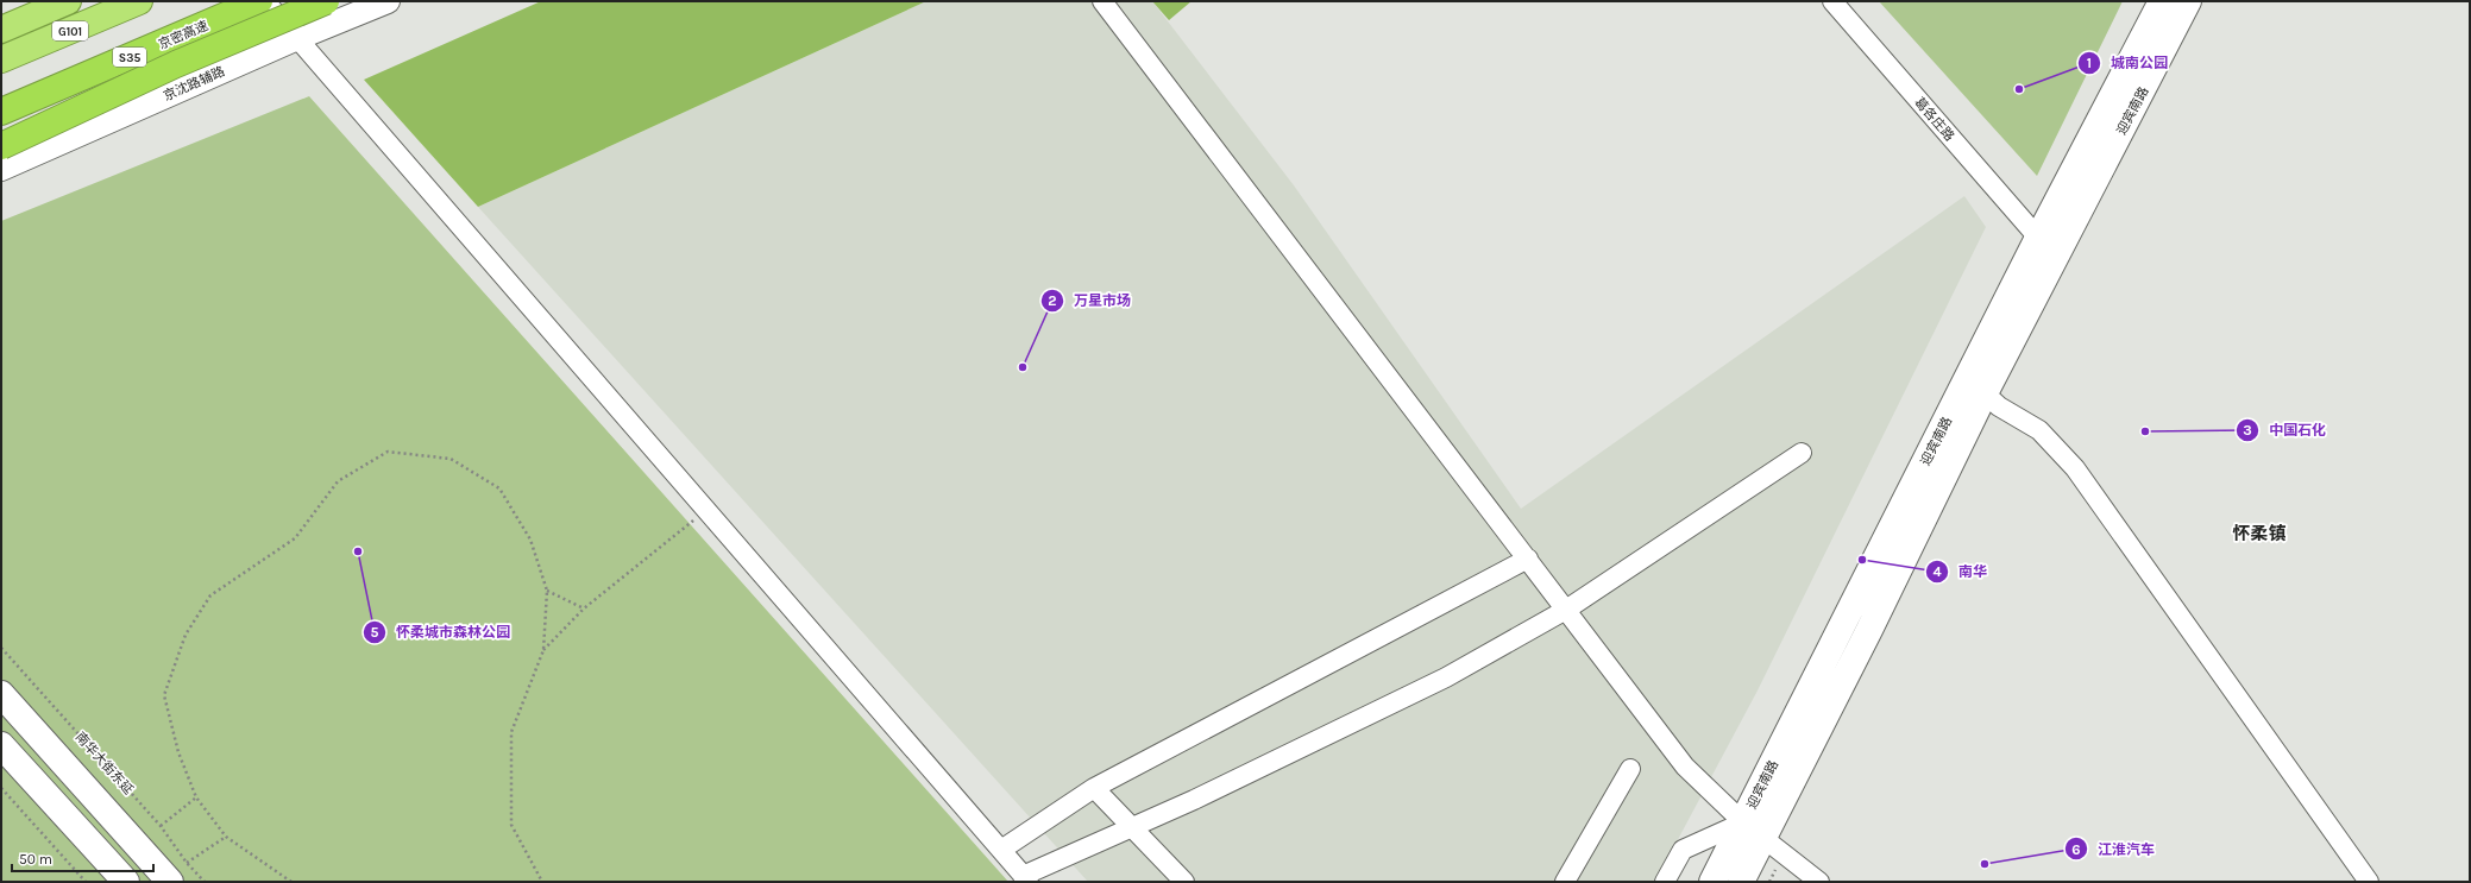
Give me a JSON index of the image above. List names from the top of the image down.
{
  "streets": {
    "highway": ["G101", "京密高速", "S35"],
    "main road": ["迎宾南路"],
    "street": ["京沈路辅路", "葛各庄路"],
    "path": ["南华大街东延"]
  },
  "crossings": [
    ["迎宾南路", "葛各庄路"]
  ],
  "districts": ["怀柔镇"],
  "places": [
    "城南公园",
    "万星市场",
    "中国石化",
    "怀柔城市森林公园",
    "南华",
    "江淮汽车"
  ],
  "scale_bar": "50 m"
}
